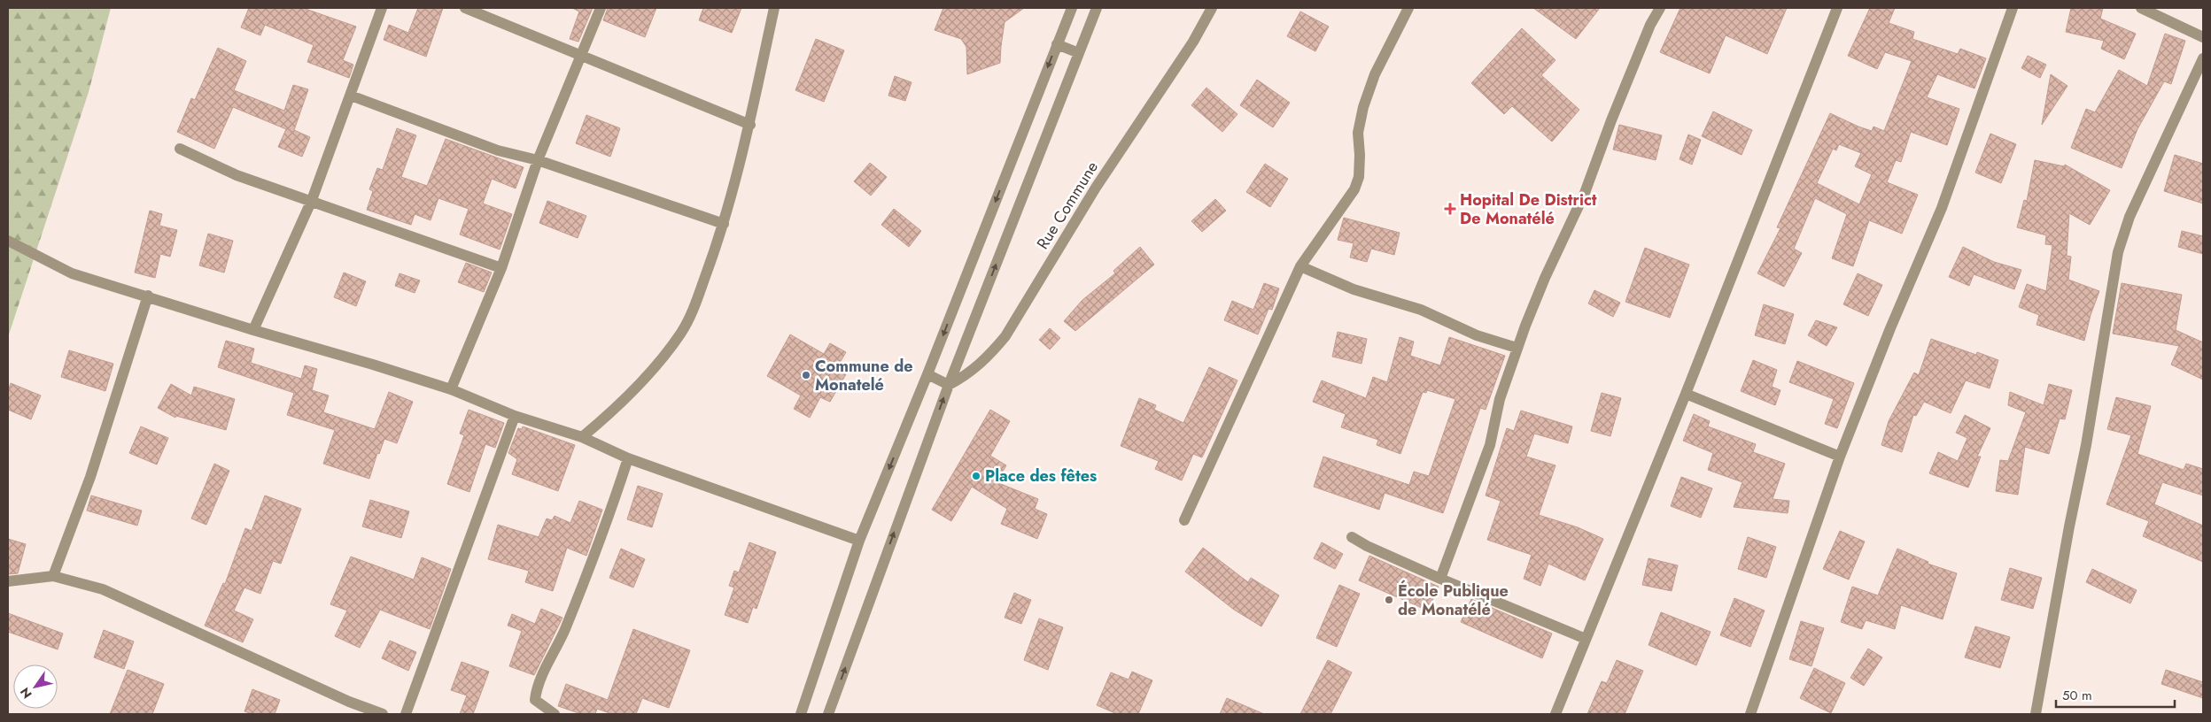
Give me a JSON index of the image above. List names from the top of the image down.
{
  "streets": {
    "street": ["Rue Commune"]
  },
  "places": {
    "health": ["Hopital De District De Monatélé"],
    "other": ["Commune de Monatelé", "Place des fêtes", "École Publique de Monatélé"]
  },
  "scale_bar": "50 m",
  "north": "bottom left"
}
